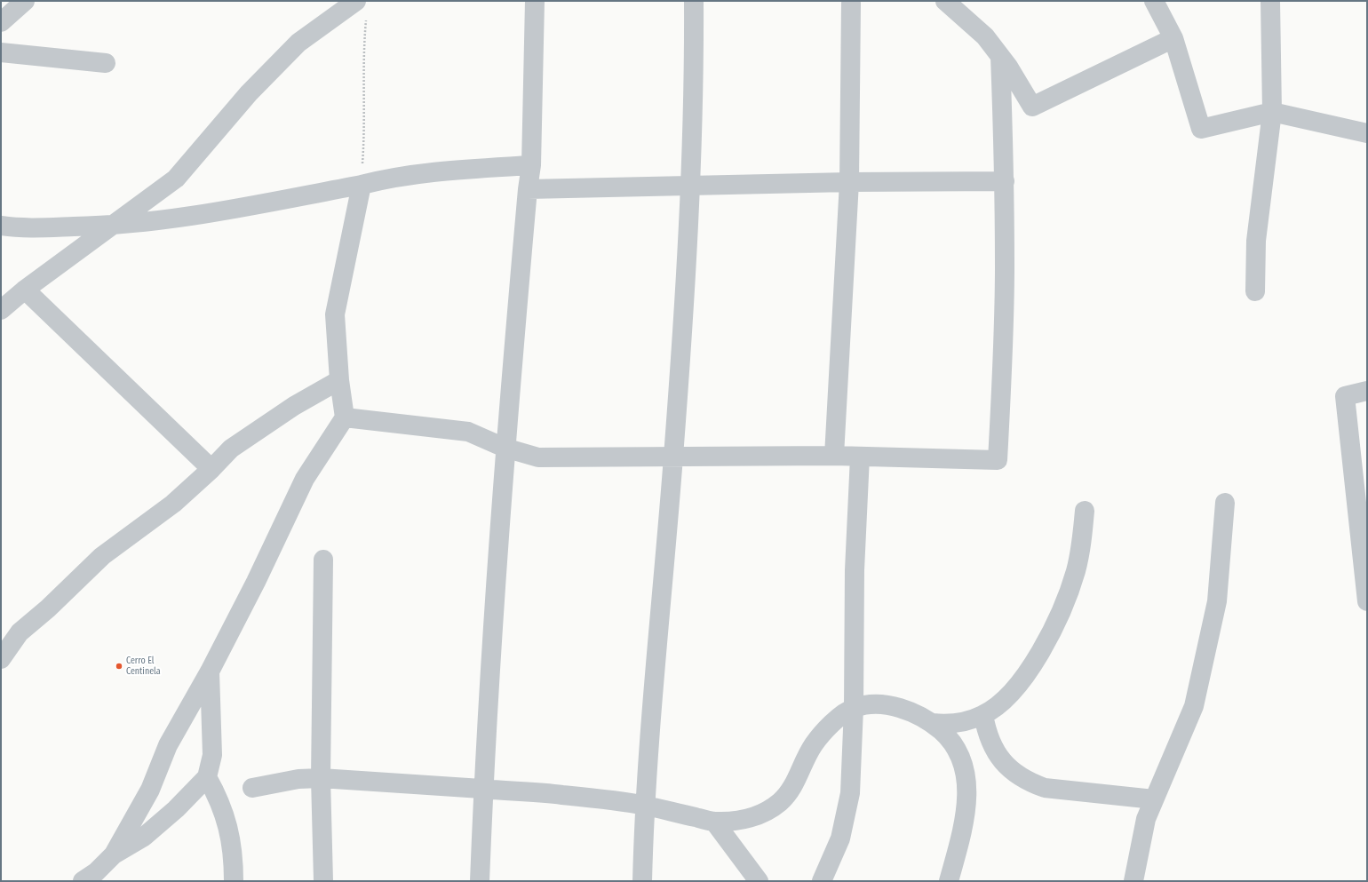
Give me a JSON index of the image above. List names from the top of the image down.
{
  "places": ["Cerro El Centinela"]
}
